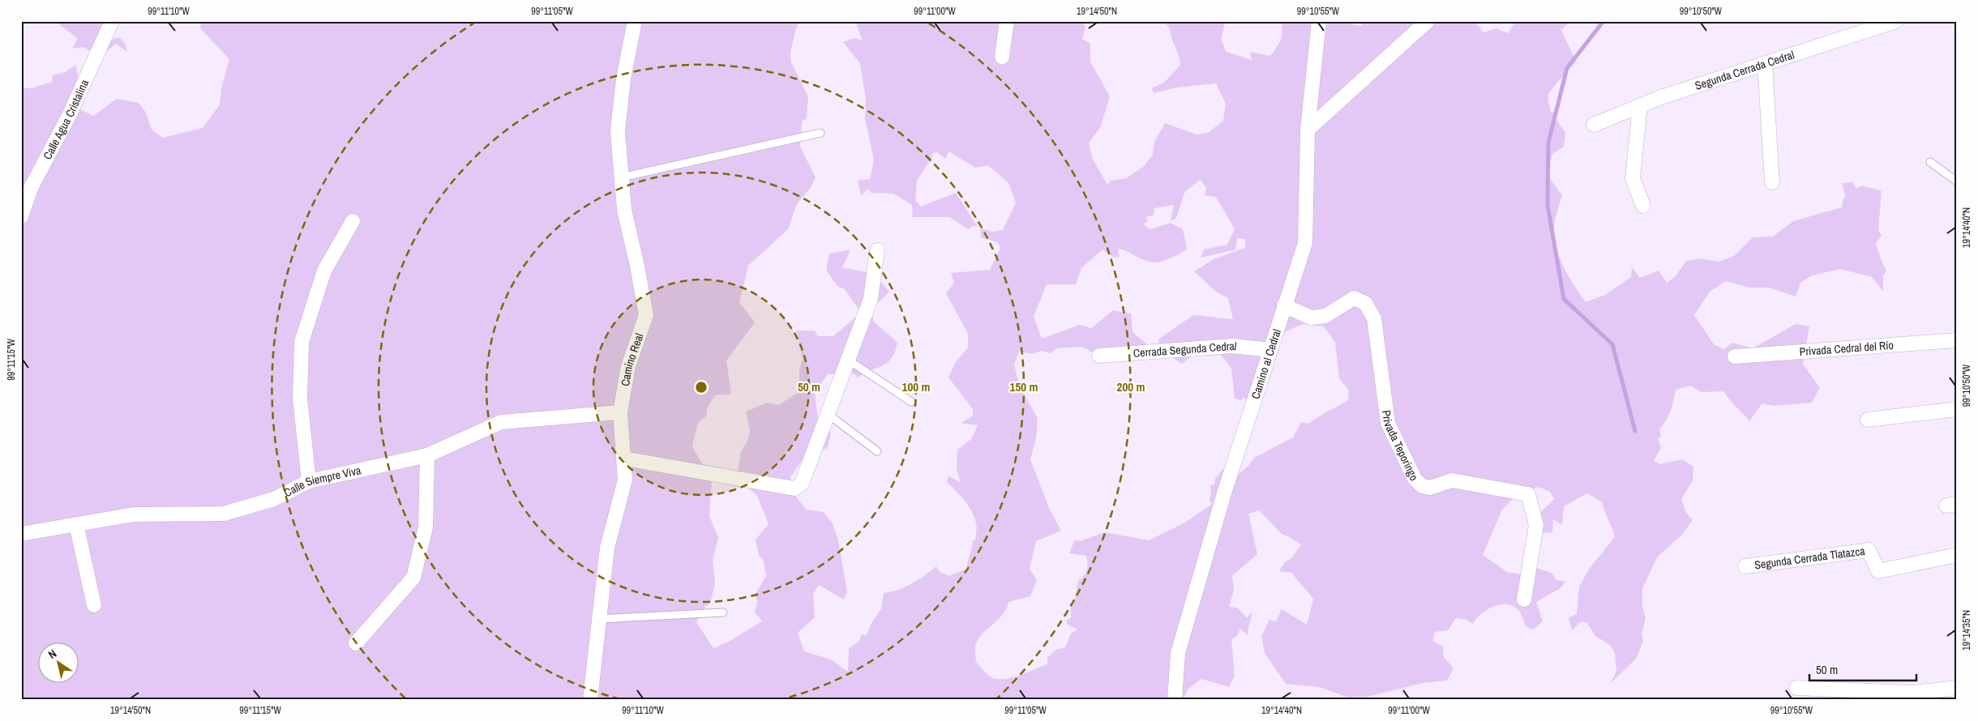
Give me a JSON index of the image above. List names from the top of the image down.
{
  "streets": {
    "street": [
      "Segunda Cerrada Cedral",
      "Calle Agua Cristalina",
      "Privada Cedral del Río",
      "Cerrada Segunda Cedral",
      "Camino Real",
      "Camino al Cedral",
      "Privada Teporingo",
      "Calle Siempre Viva",
      "Segunda Cerrada Tlatazca"
    ]
  },
  "crossings": [
    ["Cerrada Segunda Cedral", "Camino al Cedral"],
    ["Camino Real", "Calle Siempre Viva"],
    ["Camino al Cedral", "Privada Teporingo"]
  ],
  "scale_bar": "50 m",
  "north": "top left",
  "coordinates": [
    "99°11'10\"W",
    "99°11'05\"W",
    "99°11'00\"W",
    "19°14'50\"N",
    "99°10'55\"W",
    "99°10'50\"W",
    "19°14'40\"N",
    "99°11'15\"W",
    "19°14'35\"N"
  ],
  "rings": [
    "50 m",
    "100 m",
    "150 m",
    "200 m"
  ]
}
